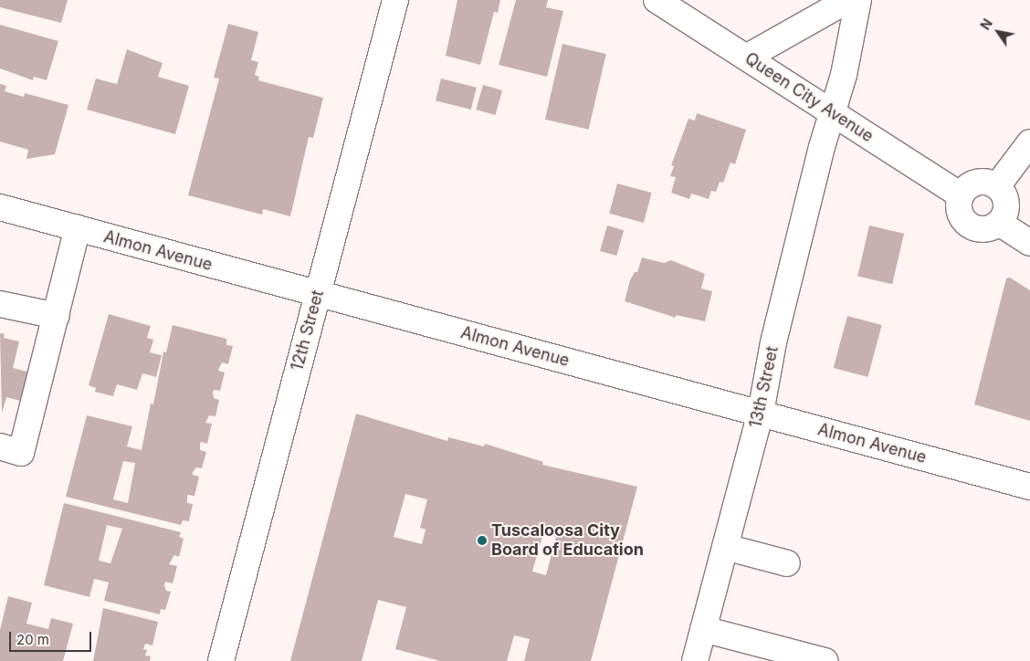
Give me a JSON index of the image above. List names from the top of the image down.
{
  "streets": {
    "street": [
      "Queen City Avenue",
      "Almon Avenue",
      "12th Street",
      "13th Street"
    ]
  },
  "crossings": [
    ["Queen City Avenue", "13th Street"],
    ["Almon Avenue", "12th Street"],
    ["Almon Avenue", "13th Street"]
  ],
  "places": ["Tuscaloosa City Board of Education"],
  "scale_bar": "20 m",
  "north": "top left"
}
